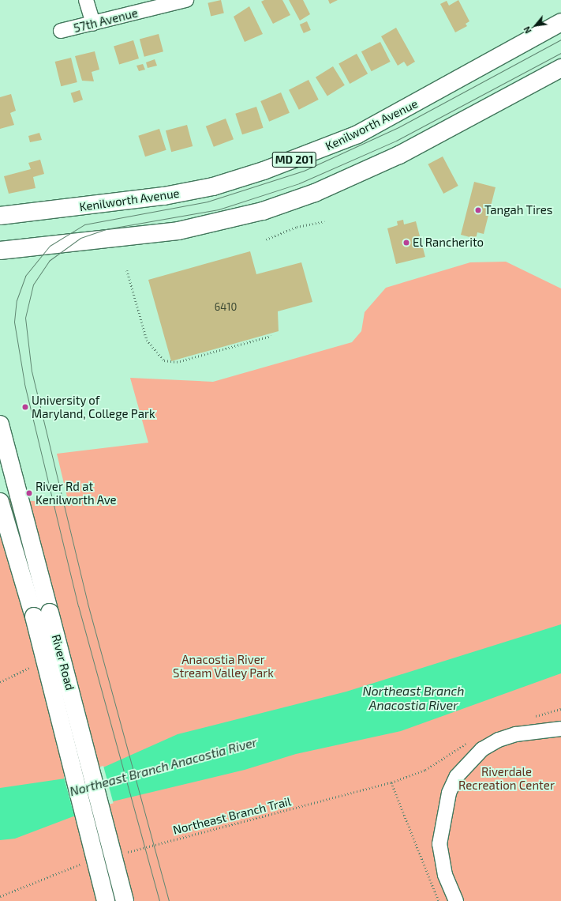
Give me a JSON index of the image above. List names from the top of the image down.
{
  "streets": {
    "main road": ["Kenilworth Avenue", "MD 201", "River Road"],
    "street": ["57th Avenue"],
    "path": ["Northeast Branch Trail"]
  },
  "water": ["Northeast Branch Anacostia River"],
  "parks": ["Anacostia River Stream Valley Park", "Riverdale Recreation Center"],
  "places": [
    "Tangah Tires",
    "El Rancherito",
    "University of Maryland, College Park",
    "River Rd at Kenilworth Ave"
  ],
  "house_numbers": ["6410"],
  "north": "bottom left"
}
